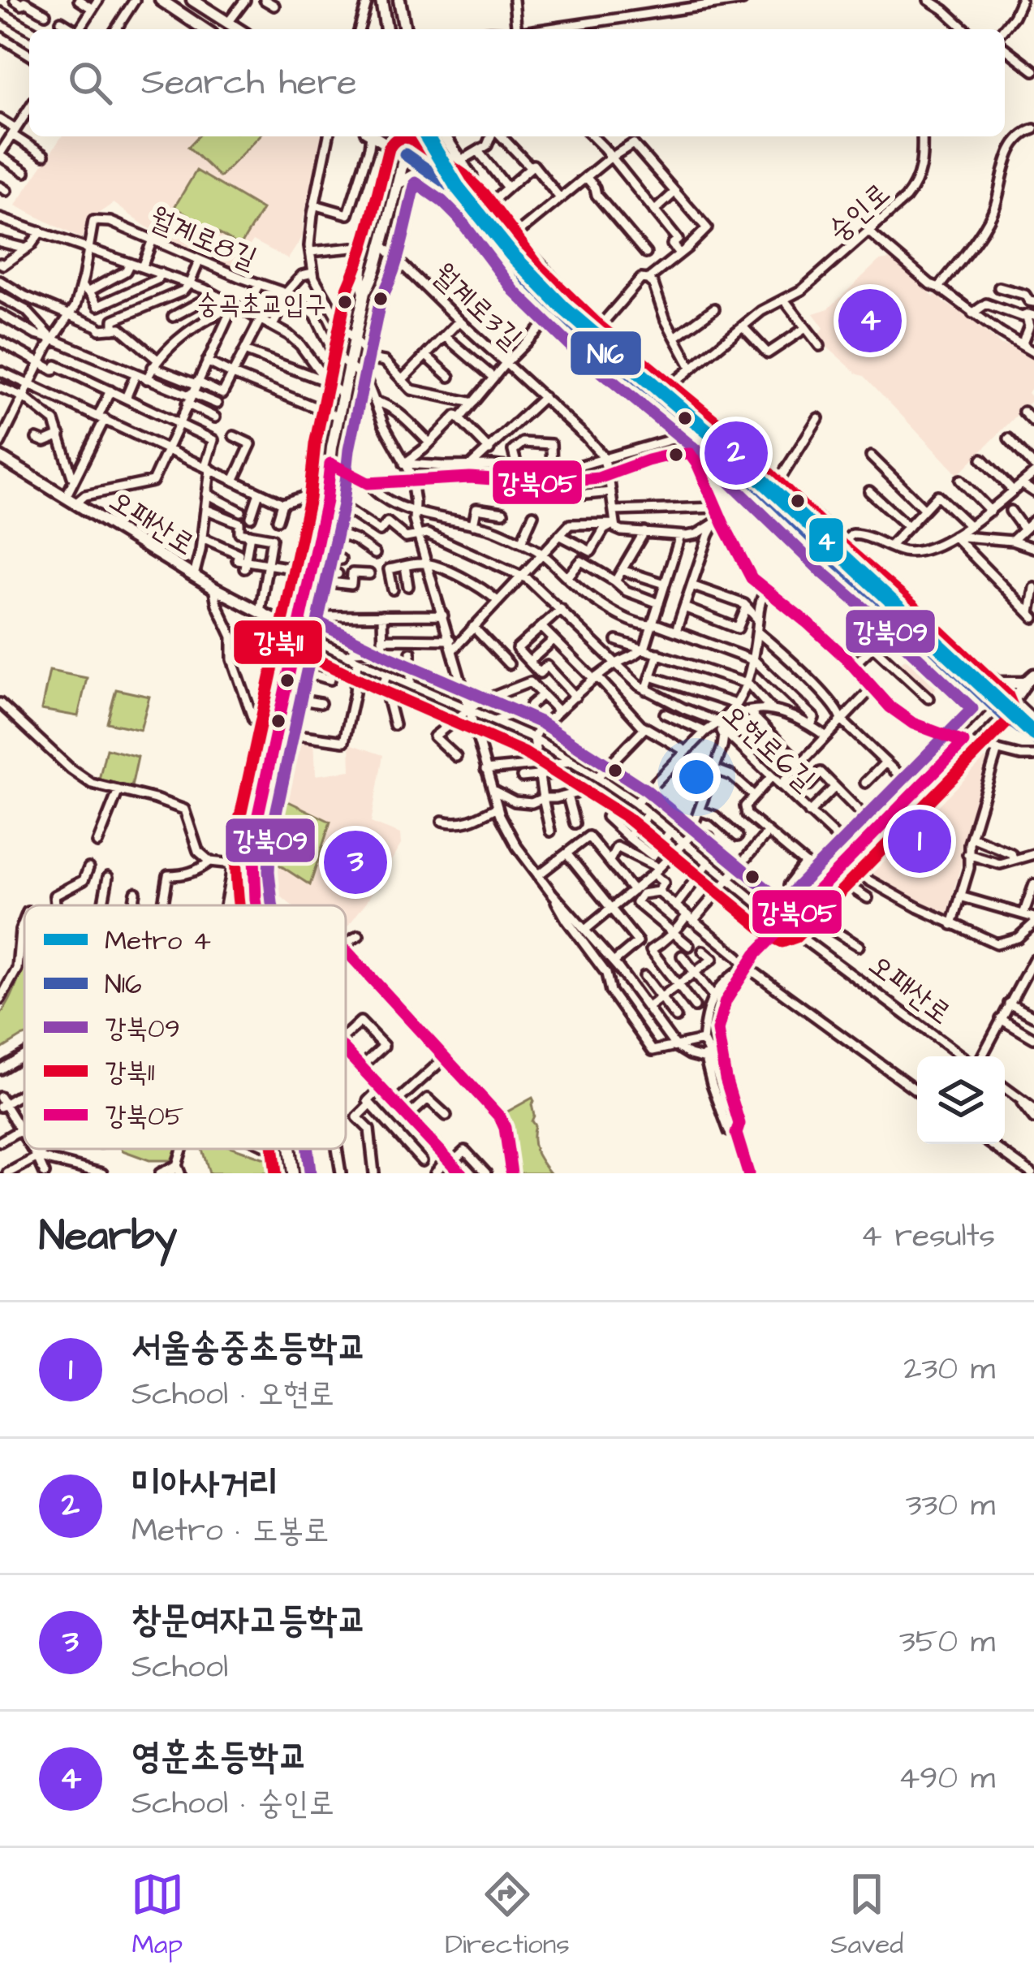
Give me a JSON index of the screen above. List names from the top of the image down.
{
  "streets": {
    "main road": ["오패산로"],
    "street": [
      "숭인로",
      "월계로8길",
      "월계로3길",
      "오현로6길"
    ]
  },
  "places": ["숭곡초교입구"],
  "lines": [
    "metro line 4",
    "transit line 강북11",
    "transit line N16",
    "transit line 강북09",
    "transit line 강북05"
  ],
  "legend": [
    "Metro 4",
    "N16",
    "강북09",
    "강북11",
    "강북05"
  ],
  "page": {
    "search": "Search here",
    "pins": [
      "4",
      "2",
      "1",
      "3"
    ],
    "heading": ["Nearby", "4 results"],
    "list": [
      {
        "mark": "1",
        "name": "서울송중초등학교",
        "note": "School · 오현로",
        "value": "230 m"
      },
      {
        "mark": "2",
        "name": "미아사거리",
        "note": "Metro · 도봉로",
        "value": "330 m"
      },
      {
        "mark": "3",
        "name": "창문여자고등학교",
        "note": "School",
        "value": "350 m"
      },
      {
        "mark": "4",
        "name": "영훈초등학교",
        "note": "School · 숭인로",
        "value": "490 m"
      }
    ],
    "nav": ["Map", "Directions", "Saved"]
  }
}
